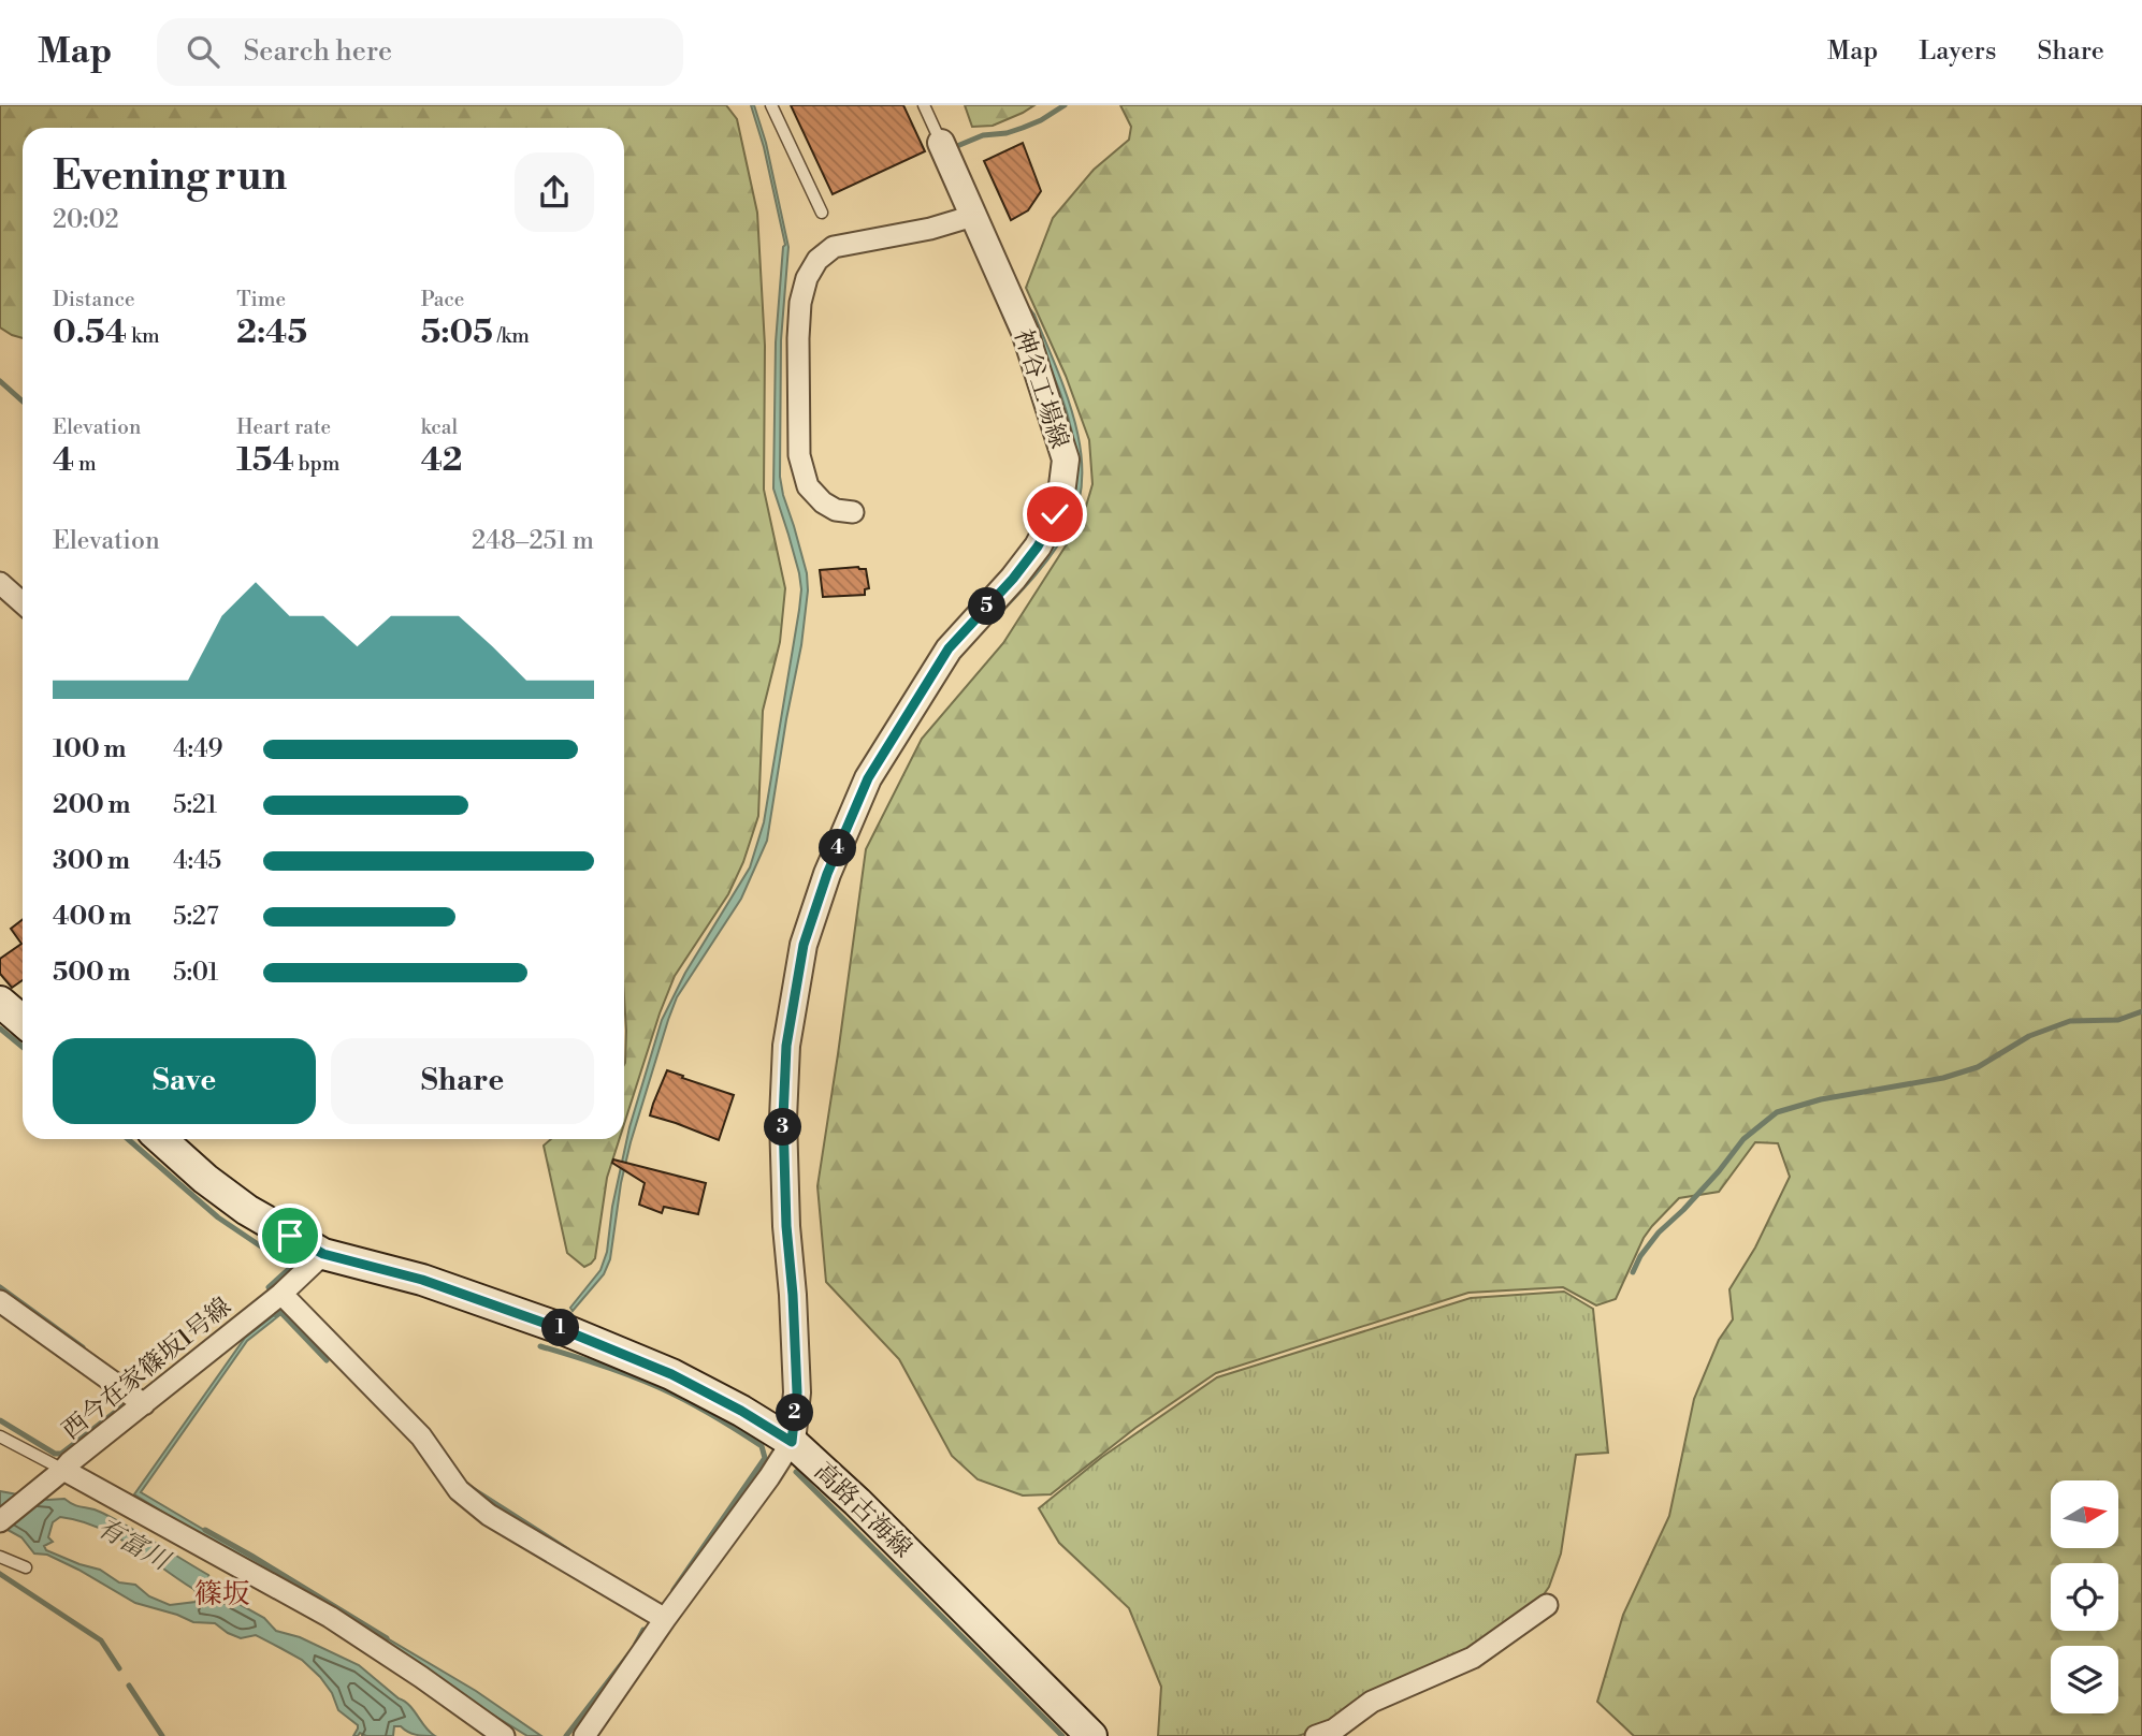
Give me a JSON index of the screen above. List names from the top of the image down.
{
  "streets": {
    "main road": ["高路古海線"],
    "street": ["神谷工場線", "西今在家篠坂1号線"]
  },
  "crossings": [
    ["神谷工場線", "高路古海線"],
    ["西今在家篠坂1号線", "高路古海線"]
  ],
  "districts": ["篠坂"],
  "water": ["有富川"],
  "north": "right",
  "page": {
    "header": "Map",
    "search": "Search here",
    "nav": ["Map", "Layers", "Share"],
    "heading": ["Evening run", "20:02"],
    "stats": [
      ["Distance", "0.54 km"],
      ["Time", "2:45"],
      ["Pace", "5:05 /km"],
      ["Elevation", "4 m"],
      ["Heart rate", "154 bpm"],
      ["kcal", "42"]
    ],
    "chart": ["Elevation", "248–251 m"],
    "pins": [
      "5",
      "4",
      "3",
      "1",
      "2"
    ],
    "list": [
      {
        "name": "100 m",
        "note": "4:49"
      },
      {
        "name": "200 m",
        "note": "5:21"
      },
      {
        "name": "300 m",
        "note": "4:45"
      },
      {
        "name": "400 m",
        "note": "5:27"
      },
      {
        "name": "500 m",
        "note": "5:01"
      }
    ],
    "buttons": ["Save", "Share"]
  }
}
